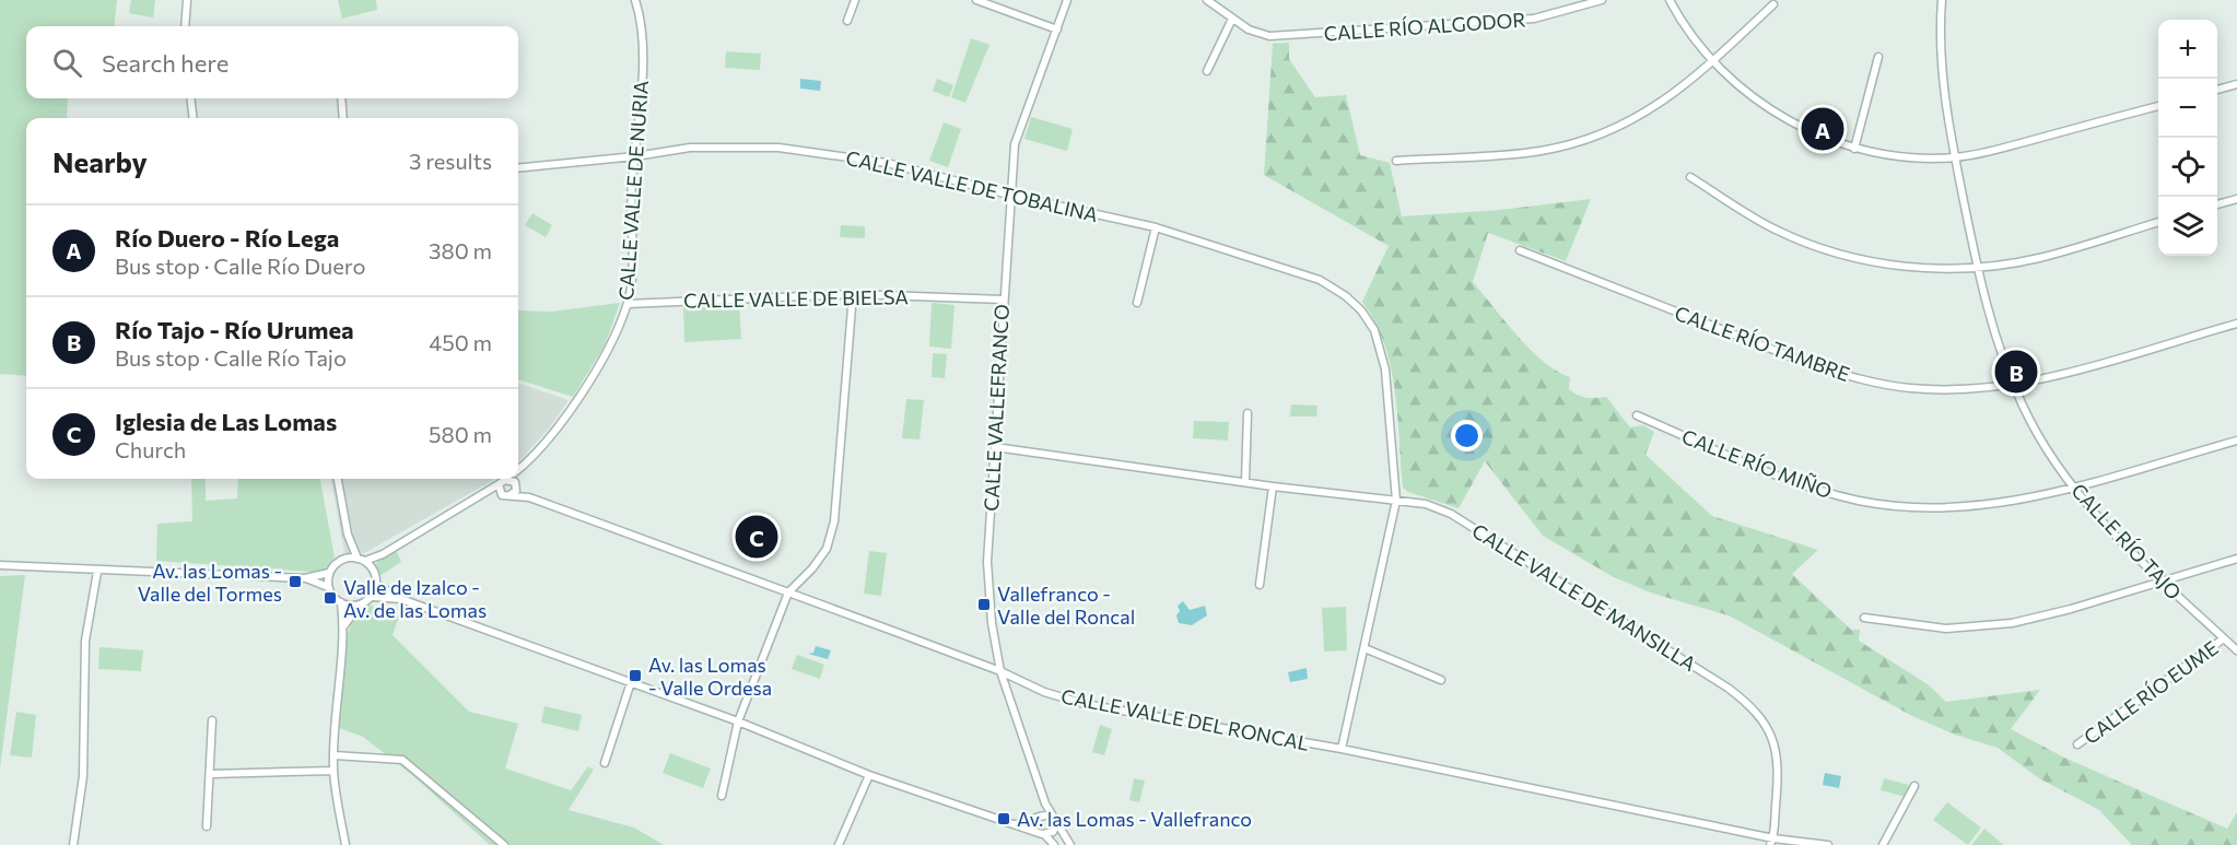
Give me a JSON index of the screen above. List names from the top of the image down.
{
  "streets": {
    "street": [
      "CALLE RÍO ALGODOR",
      "CALLE VALLE DE TOBALINA",
      "CALLE VALLE DE NURIA",
      "CALLE VALLE DE BIELSA",
      "CALLE RÍO TAMBRE",
      "CALLE VALLEFRANCO",
      "CALLE RÍO MIÑO",
      "CALLE RÍO TAJO",
      "CALLE VALLE DE MANSILLA",
      "CALLE RÍO EUME",
      "CALLE VALLE DEL RONCAL"
    ]
  },
  "crossings": [
    ["CALLE VALLE DE TOBALINA", "CALLE VALLE DE NURIA"],
    ["CALLE VALLE DE TOBALINA", "CALLE VALLEFRANCO"],
    ["CALLE VALLE DE TOBALINA", "CALLE VALLE DE MANSILLA"],
    ["CALLE VALLE DE TOBALINA", "CALLE VALLE DEL RONCAL"],
    ["CALLE VALLE DE NURIA", "CALLE VALLE DE BIELSA"],
    ["CALLE VALLE DE NURIA", "CALLE VALLE DEL RONCAL"],
    ["CALLE VALLE DE BIELSA", "CALLE VALLEFRANCO"],
    ["CALLE RÍO TAMBRE", "CALLE RÍO TAJO"],
    ["CALLE VALLEFRANCO", "CALLE VALLE DE MANSILLA"],
    ["CALLE VALLEFRANCO", "CALLE VALLE DEL RONCAL"],
    ["CALLE RÍO MIÑO", "CALLE RÍO TAJO"],
    ["CALLE RÍO TAJO", "CALLE RÍO EUME"],
    ["CALLE VALLE DE MANSILLA", "CALLE VALLE DEL RONCAL"]
  ],
  "places": {
    "transit": [
      "Av. las Lomas - Valle del Tormes",
      "Valle de Izalco - Av. de las Lomas",
      "Vallefranco - Valle del Roncal",
      "Av. las Lomas - Valle Ordesa",
      "Av. las Lomas - Vallefranco"
    ]
  },
  "page": {
    "map_buttons": ["+", "−"],
    "search": "Search here",
    "pins": ["A", "B", "C"],
    "heading": ["Nearby", "3 results"],
    "list": [
      {
        "mark": "A",
        "name": "Río Duero - Río Lega",
        "note": "Bus stop · Calle Río Duero",
        "value": "380 m"
      },
      {
        "mark": "B",
        "name": "Río Tajo - Río Urumea",
        "note": "Bus stop · Calle Río Tajo",
        "value": "450 m"
      },
      {
        "mark": "C",
        "name": "Iglesia de Las Lomas",
        "note": "Church",
        "value": "580 m"
      }
    ]
  }
}
